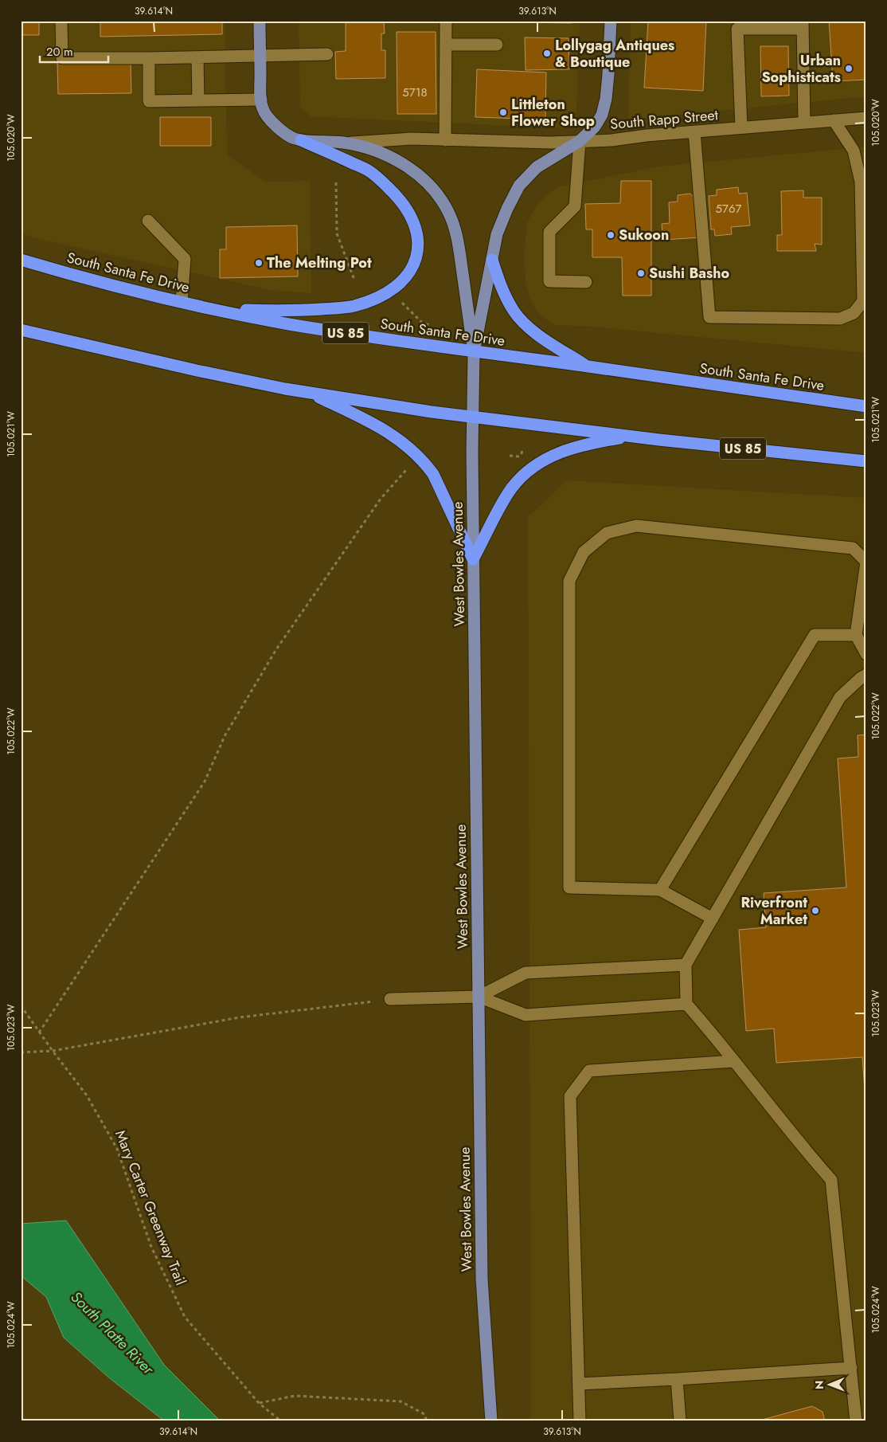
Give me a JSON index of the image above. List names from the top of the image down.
{
  "streets": {
    "highway": ["South Santa Fe Drive", "US 85"],
    "main road": ["South Rapp Street", "West Bowles Avenue"],
    "path": ["Mary Carter Greenway Trail"]
  },
  "crossings": [
    ["South Rapp Street", "West Bowles Avenue"],
    ["South Santa Fe Drive", "West Bowles Avenue"],
    ["US 85", "West Bowles Avenue"]
  ],
  "water": ["South Platte River"],
  "places": [
    "Lollygag Antiques & Boutique",
    "Urban Sophisticats",
    "Littleton Flower Shop",
    "Sukoon",
    "The Melting Pot",
    "Sushi Basho",
    "Riverfront Market"
  ],
  "house_numbers": ["5718", "5767"],
  "scale_bar": "20 m",
  "north": "left",
  "coordinates": [
    "39.614°N",
    "39.613°N",
    "105.020°W",
    "105.021°W",
    "105.022°W",
    "105.023°W",
    "105.024°W"
  ]
}
